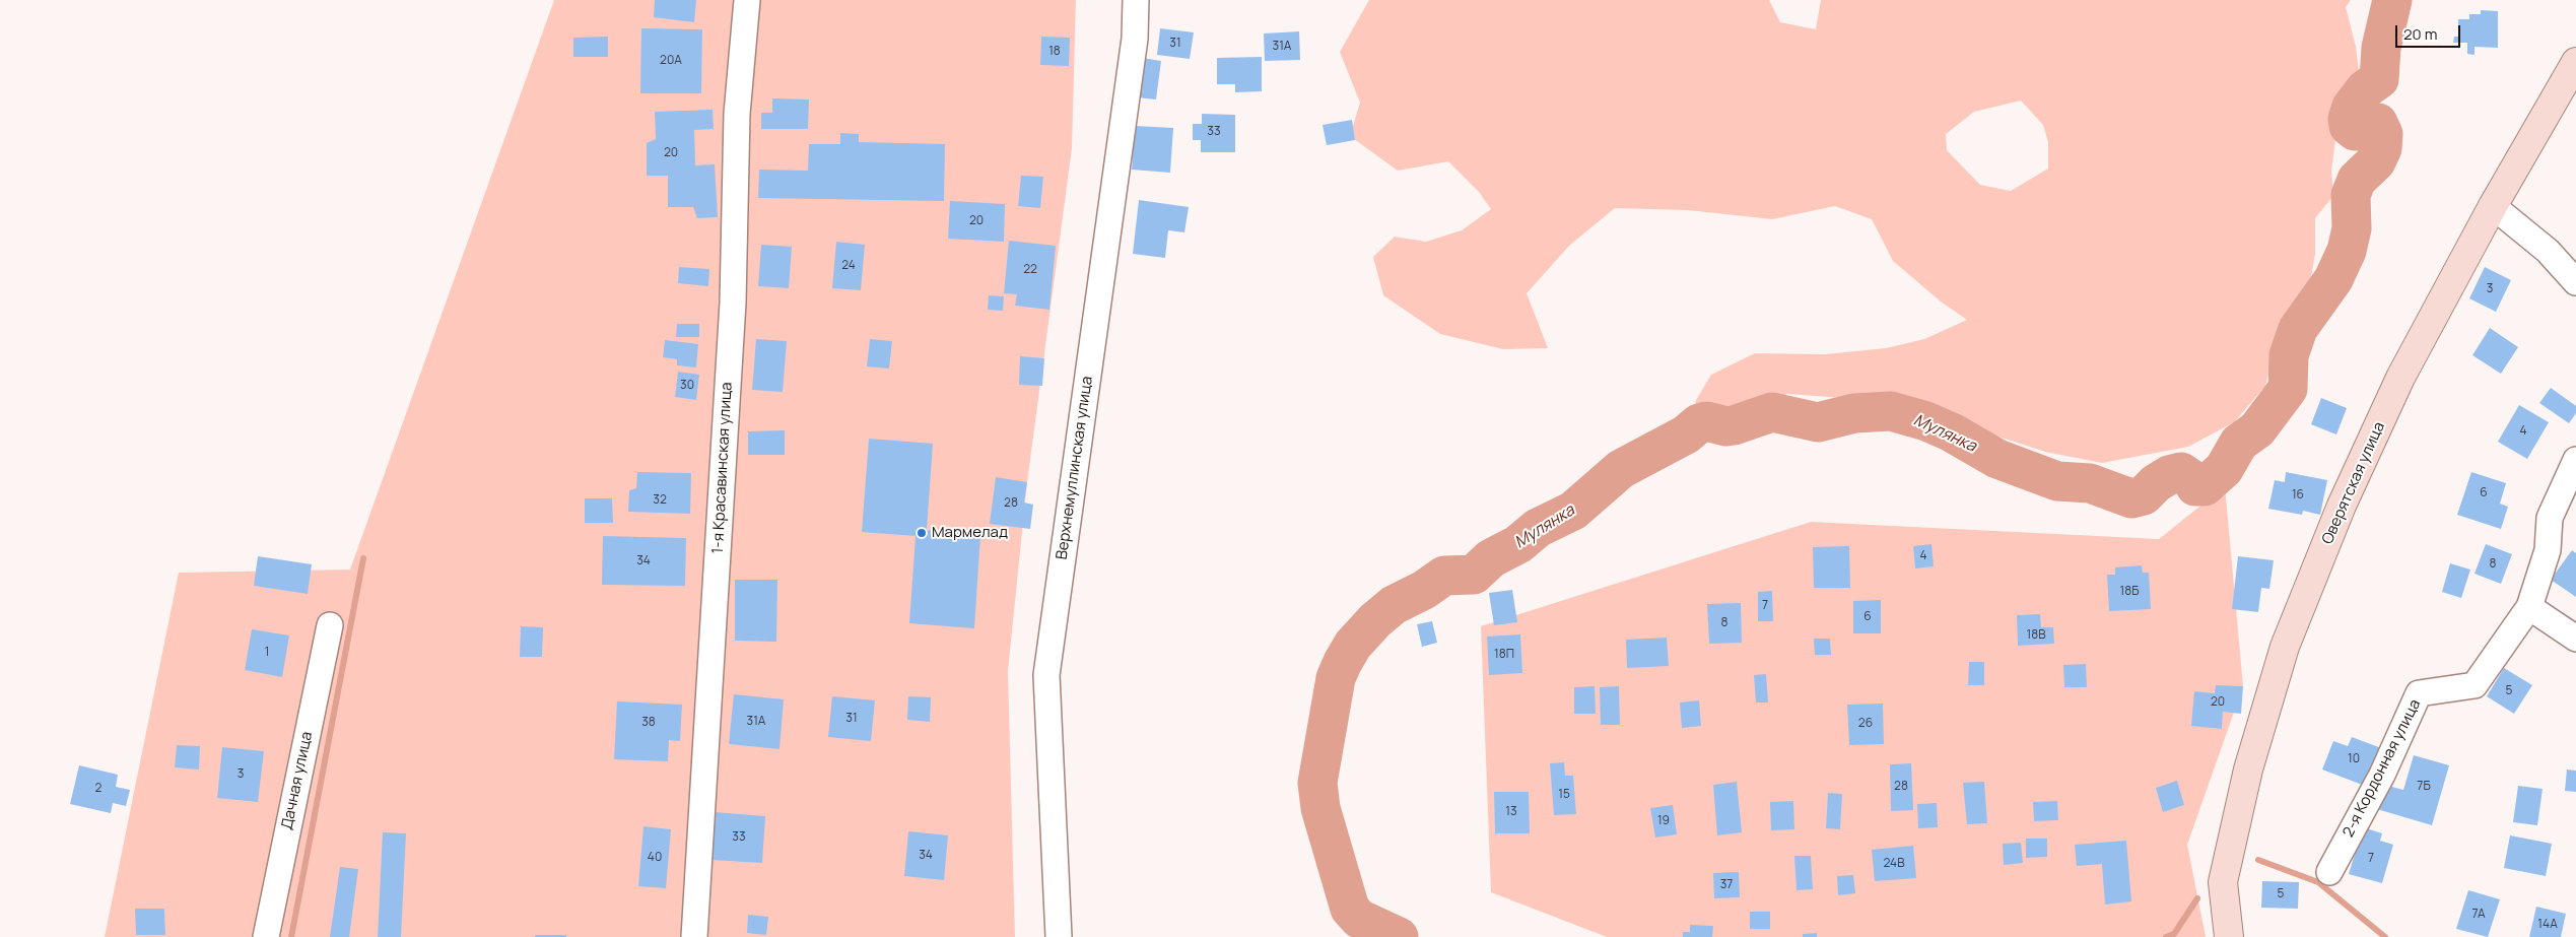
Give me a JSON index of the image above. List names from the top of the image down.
{
  "streets": {
    "main road": ["Оверятская улица"],
    "street": [
      "1-я Красавинская улица",
      "Верхнемуллинская улица",
      "2-я Кордонная улица",
      "Дачная улица"
    ]
  },
  "water": ["Мулянка"],
  "places": ["Мармелад"],
  "house_numbers": [
    "31",
    "31А",
    "18",
    "20А",
    "33",
    "20",
    "20",
    "24",
    "22",
    "3",
    "30",
    "4",
    "6",
    "16",
    "32",
    "28",
    "4",
    "34",
    "8",
    "18Б",
    "7",
    "6",
    "8",
    "18В",
    "1",
    "18П",
    "5",
    "20",
    "31",
    "31А",
    "38",
    "26",
    "10",
    "3",
    "28",
    "7Б",
    "2",
    "15",
    "13",
    "19",
    "33",
    "34",
    "40",
    "7",
    "24В",
    "37",
    "5",
    "7А",
    "14А"
  ],
  "scale_bar": "20 m"
}
